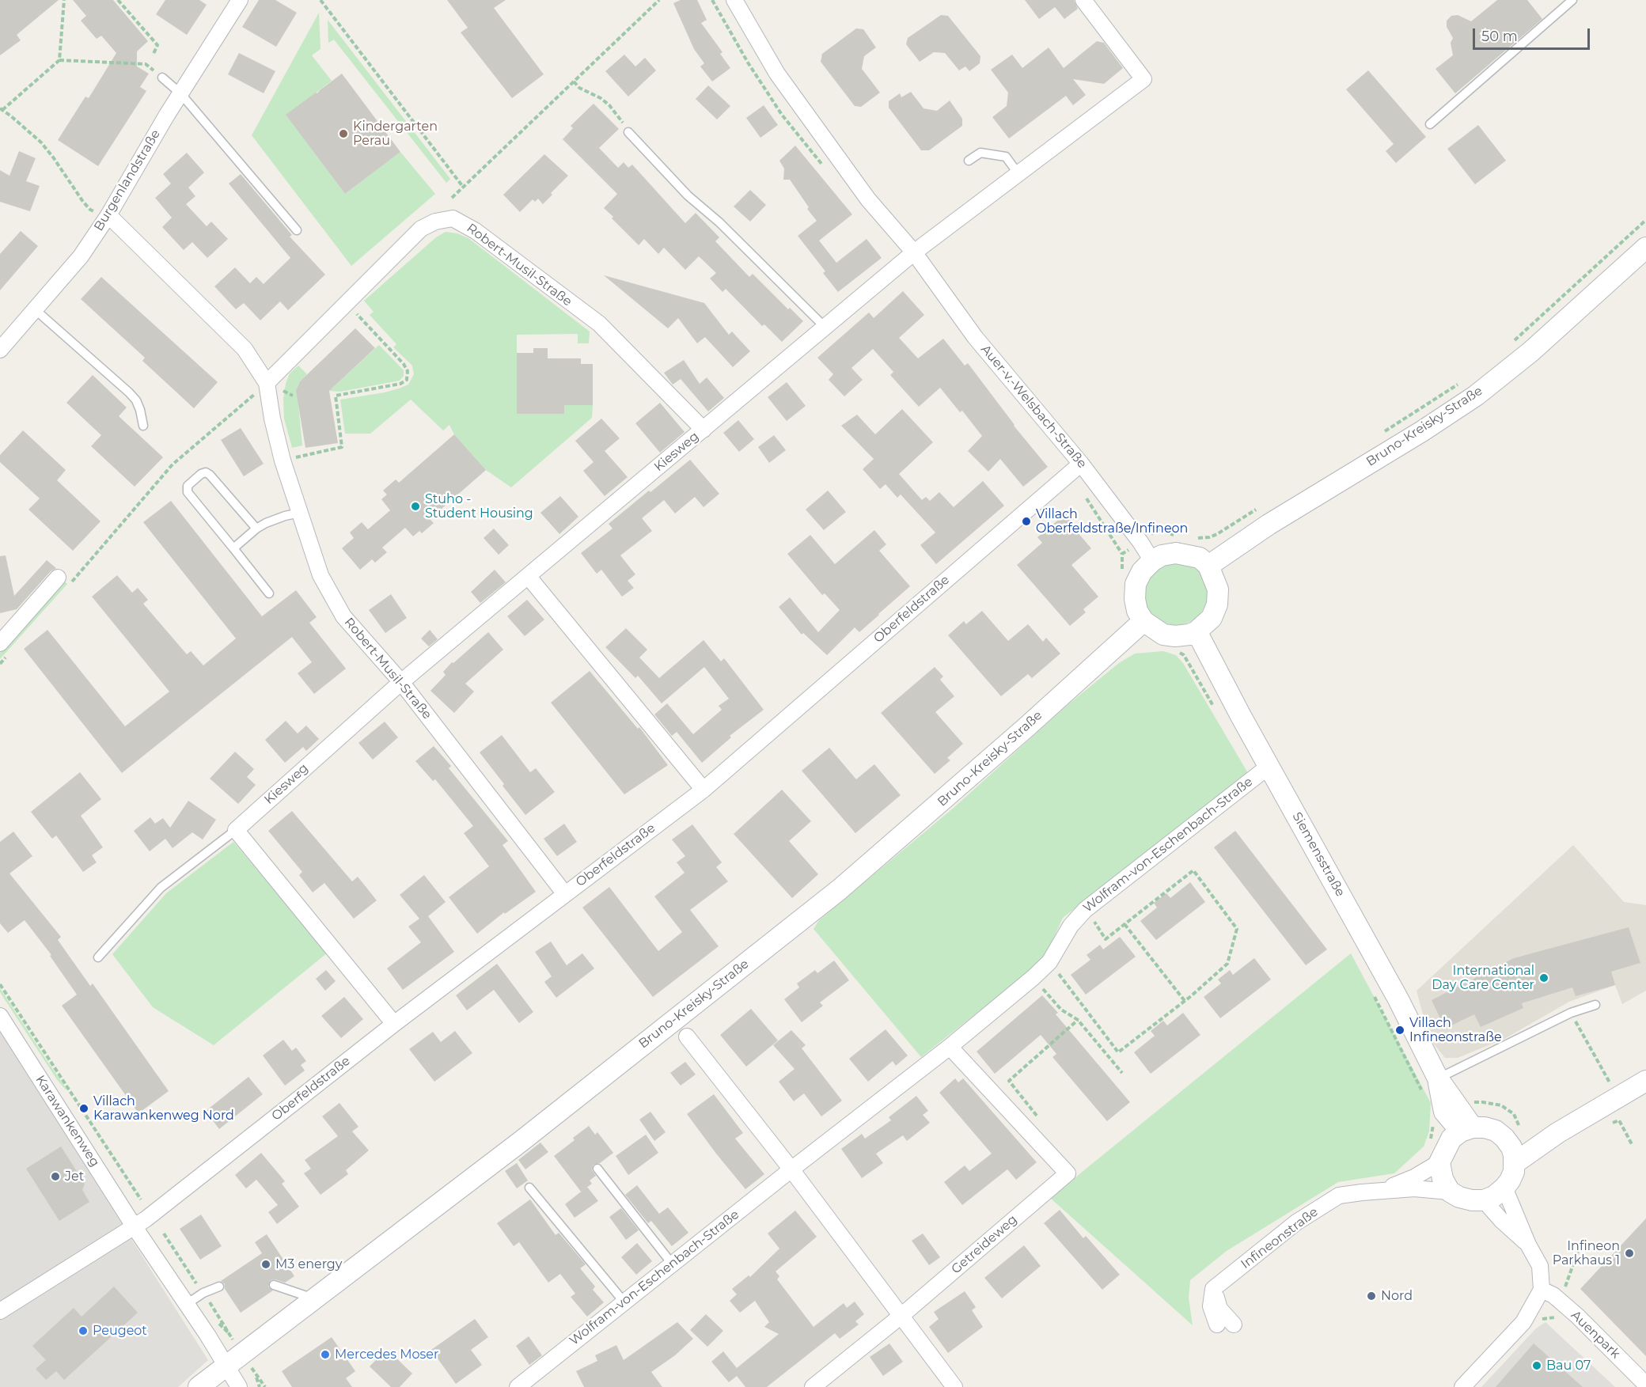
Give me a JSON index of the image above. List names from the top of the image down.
{
  "streets": {
    "street": [
      "Burgenlandstraße",
      "Robert-Musil-Straße",
      "Auer-v.-Welsbach-Straße",
      "Bruno-Kreisky-Straße",
      "Kiesweg",
      "Oberfeldstraße",
      "Wolfram-von-Eschenbach-Straße",
      "Siemensstraße",
      "Karawankenweg",
      "Infineonstraße",
      "Getreideweg",
      "Auenpark"
    ]
  },
  "crossings": [
    ["Burgenlandstraße", "Robert-Musil-Straße"],
    ["Robert-Musil-Straße", "Kiesweg"],
    ["Robert-Musil-Straße", "Oberfeldstraße"],
    ["Auer-v.-Welsbach-Straße", "Bruno-Kreisky-Straße"],
    ["Auer-v.-Welsbach-Straße", "Kiesweg"],
    ["Auer-v.-Welsbach-Straße", "Oberfeldstraße"],
    ["Auer-v.-Welsbach-Straße", "Siemensstraße"],
    ["Bruno-Kreisky-Straße", "Siemensstraße"],
    ["Bruno-Kreisky-Straße", "Karawankenweg"],
    ["Oberfeldstraße", "Karawankenweg"],
    ["Wolfram-von-Eschenbach-Straße", "Siemensstraße"],
    ["Wolfram-von-Eschenbach-Straße", "Getreideweg"],
    ["Siemensstraße", "Infineonstraße"]
  ],
  "places": [
    "Kindergarten Perau",
    "Stuho - Student Housing",
    "Villach Oberfeldstraße/Infineon",
    "International Day Care Center",
    "Villach Infineonstraße",
    "Villach Karawankenweg Nord",
    "Jet",
    "Infineon Parkhaus 1",
    "M3 energy",
    "Nord",
    "Peugeot",
    "Mercedes Moser",
    "Bau 07"
  ],
  "scale_bar": "50 m"
}
